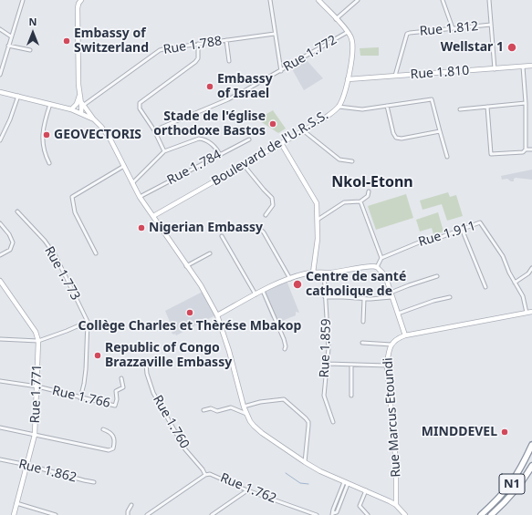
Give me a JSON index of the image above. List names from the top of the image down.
{
  "streets": {
    "highway": ["N1"],
    "street": [
      "Rue 1.812",
      "Rue 1.788",
      "Rue 1.772",
      "Rue 1.810",
      "Boulevard de l'U.R.S.S.",
      "Rue 1.784",
      "Rue 1.911",
      "Rue 1.773",
      "Rue 1.859",
      "Rue 1.771",
      "Rue 1.766",
      "Rue Marcus Etoundi",
      "Rue 1.760",
      "Rue 1.862",
      "Rue 1.762"
    ]
  },
  "crossings": [
    ["Rue 1.812", "Rue 1.810"],
    ["Rue 1.772", "Boulevard de l'U.R.S.S."],
    ["Rue 1.810", "Boulevard de l'U.R.S.S."],
    ["Rue 1.911", "Rue Marcus Etoundi"],
    ["Rue 1.773", "Rue 1.766"],
    ["Rue 1.771", "Rue 1.766"],
    ["Rue 1.771", "Rue 1.862"],
    ["Rue 1.760", "Rue 1.762"]
  ],
  "districts": ["Nkol-Etonn"],
  "places": [
    "Embassy of Switzerland",
    "Wellstar 1",
    "Embassy of Israel",
    "Stade de l'église orthodoxe Bastos",
    "GEOVECTORIS",
    "Nigerian Embassy",
    "Centre de santé catholique de",
    "Collège Charles et Thèrése Mbakop",
    "Republic of Congo Brazzaville Embassy",
    "MINDDEVEL"
  ],
  "north": "top"
}
